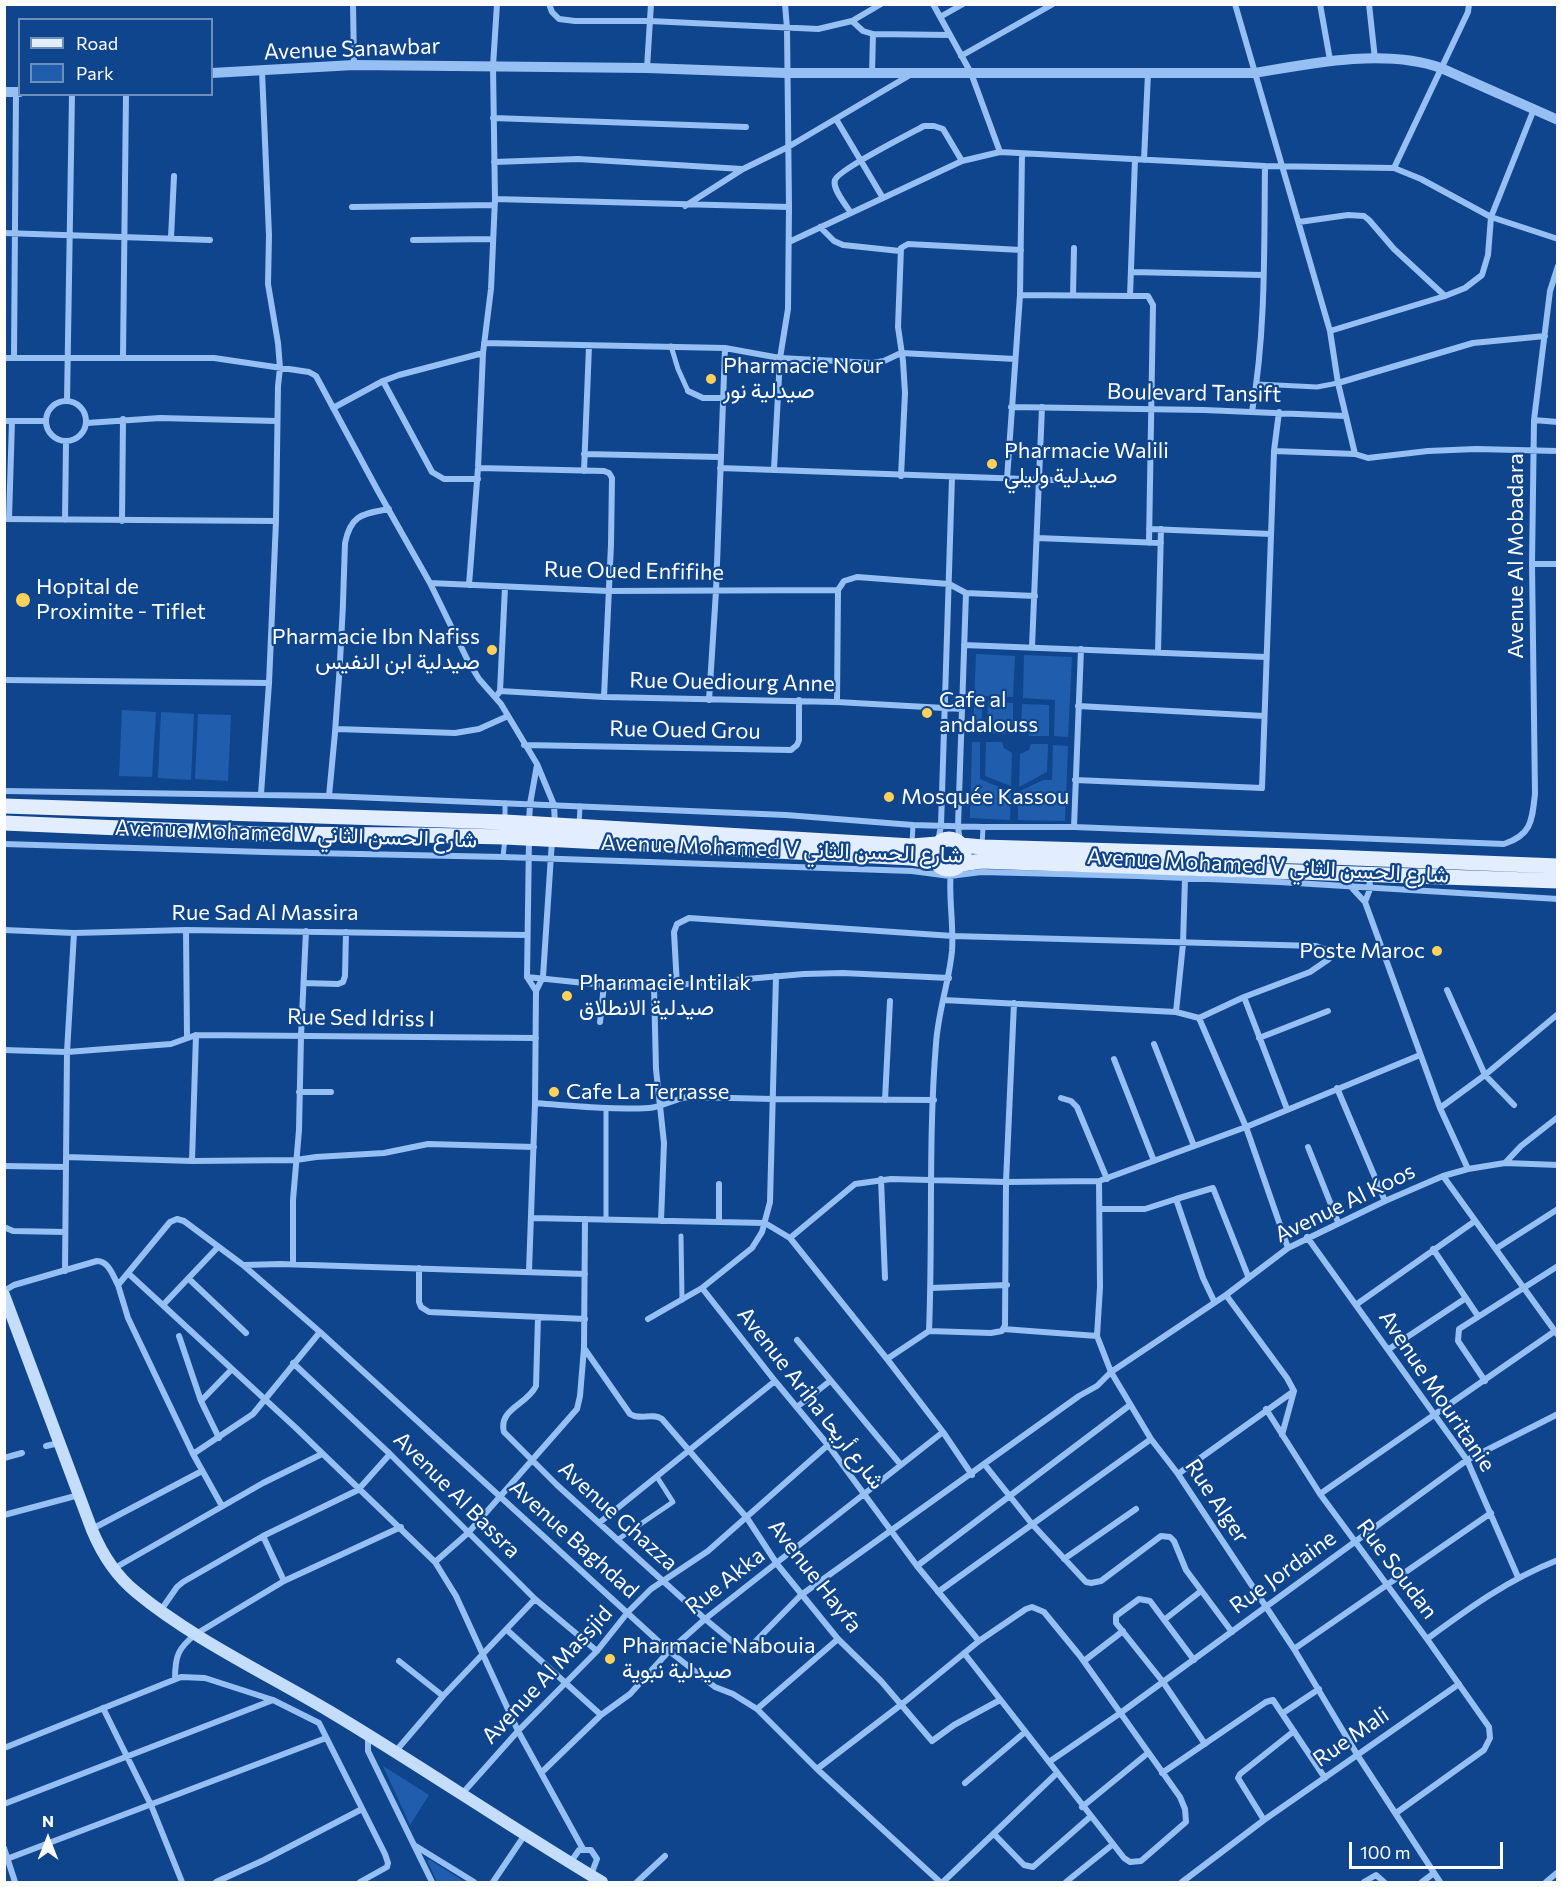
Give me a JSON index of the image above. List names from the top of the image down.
{
  "streets": {
    "street": [
      "Avenue Sanawbar",
      "Boulevard Tansift",
      "Avenue Al Mobadara",
      "Rue Oued Enfifihe",
      "Rue Ouediourg Anne",
      "Rue Oued Grou",
      "Avenue Mohamed V شارع الحسن الثاني",
      "Rue Sad Al Massira",
      "Rue Sed Idriss I",
      "Avenue Al Koos",
      "Avenue Mouritanie",
      "Avenue Ariha شارع أريحا",
      "Avenue Al Bassra",
      "Rue Alger",
      "Avenue Ghazza",
      "Avenue Baghdad",
      "Rue Soudan",
      "Rue Jordaine",
      "Avenue Hayfa",
      "Rue Akka",
      "Avenue Al Massjid",
      "Rue Mali"
    ]
  },
  "crossings": [
    ["Rue Ouediourg Anne", "Rue Oued Grou"],
    ["Avenue Al Koos", "Avenue Mouritanie"],
    ["Avenue Al Koos", "Avenue Ariha شارع أريحا"],
    ["Avenue Al Koos", "Rue Alger"],
    ["Avenue Al Koos", "Avenue Ghazza"],
    ["Avenue Al Koos", "Avenue Hayfa"],
    ["Avenue Mouritanie", "Rue Jordaine"],
    ["Avenue Ariha شارع أريحا", "Rue Akka"],
    ["Avenue Ariha شارع أريحا", "Avenue Al Massjid"],
    ["Avenue Al Bassra", "Avenue Al Massjid"],
    ["Rue Alger", "Rue Soudan"],
    ["Rue Alger", "Rue Jordaine"],
    ["Rue Alger", "Rue Mali"],
    ["Avenue Ghazza", "Rue Akka"],
    ["Avenue Ghazza", "Avenue Al Massjid"],
    ["Avenue Baghdad", "Rue Akka"],
    ["Avenue Baghdad", "Avenue Al Massjid"],
    ["Rue Soudan", "Rue Jordaine"],
    ["Rue Soudan", "Rue Mali"],
    ["Avenue Hayfa", "Rue Akka"],
    ["Avenue Hayfa", "Avenue Al Massjid"]
  ],
  "places": [
    "Pharmacie Nour صيدلية نور",
    "Pharmacie Walili صيدلية وليلي",
    "Hopital de Proximite - Tiflet",
    "Pharmacie Ibn Nafiss صيدلية ابن النفيس",
    "Cafe al andalouss",
    "Mosquée Kassou",
    "Poste Maroc",
    "Pharmacie Intilak صيدلية الانطلاق",
    "Cafe La Terrasse",
    "Pharmacie Nabouia صيدلية نبوية"
  ],
  "legend": ["Road", "Park"],
  "scale_bar": "100 m",
  "north": "top"
}
